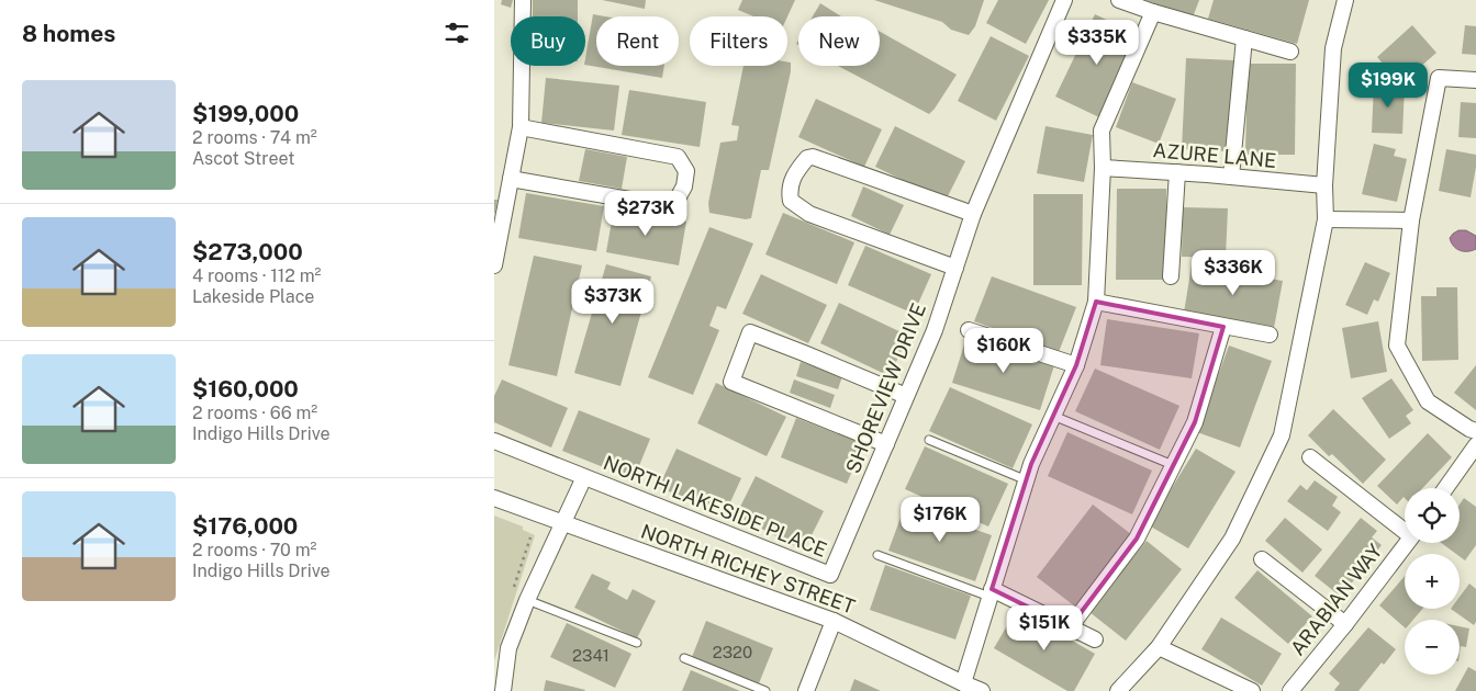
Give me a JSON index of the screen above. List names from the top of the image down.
{
  "streets": {
    "street": [
      "AZURE LANE",
      "SHOREVIEW DRIVE",
      "NORTH LAKESIDE PLACE",
      "NORTH RICHEY STREET",
      "ARABIAN WAY"
    ]
  },
  "crossings": [
    ["SHOREVIEW DRIVE", "NORTH LAKESIDE PLACE"],
    ["NORTH LAKESIDE PLACE", "NORTH RICHEY STREET"]
  ],
  "house_numbers": ["2320", "2341"],
  "page": {
    "heading": "8 homes",
    "chip": [
      "Buy",
      "Rent",
      "Filters",
      "New"
    ],
    "price": [
      "$335K",
      "$199K",
      "$273K",
      "$336K",
      "$373K",
      "$160K",
      "$176K",
      "$151K"
    ],
    "list": [
      {
        "name": "$199,000",
        "note": "2 rooms · 74 m² · Ascot Street"
      },
      {
        "name": "$273,000",
        "note": "4 rooms · 112 m² · Lakeside Place"
      },
      {
        "name": "$160,000",
        "note": "2 rooms · 66 m² · Indigo Hills Drive"
      },
      {
        "name": "$176,000",
        "note": "2 rooms · 70 m² · Indigo Hills Drive"
      }
    ],
    "map_buttons": ["+", "−"]
  }
}
